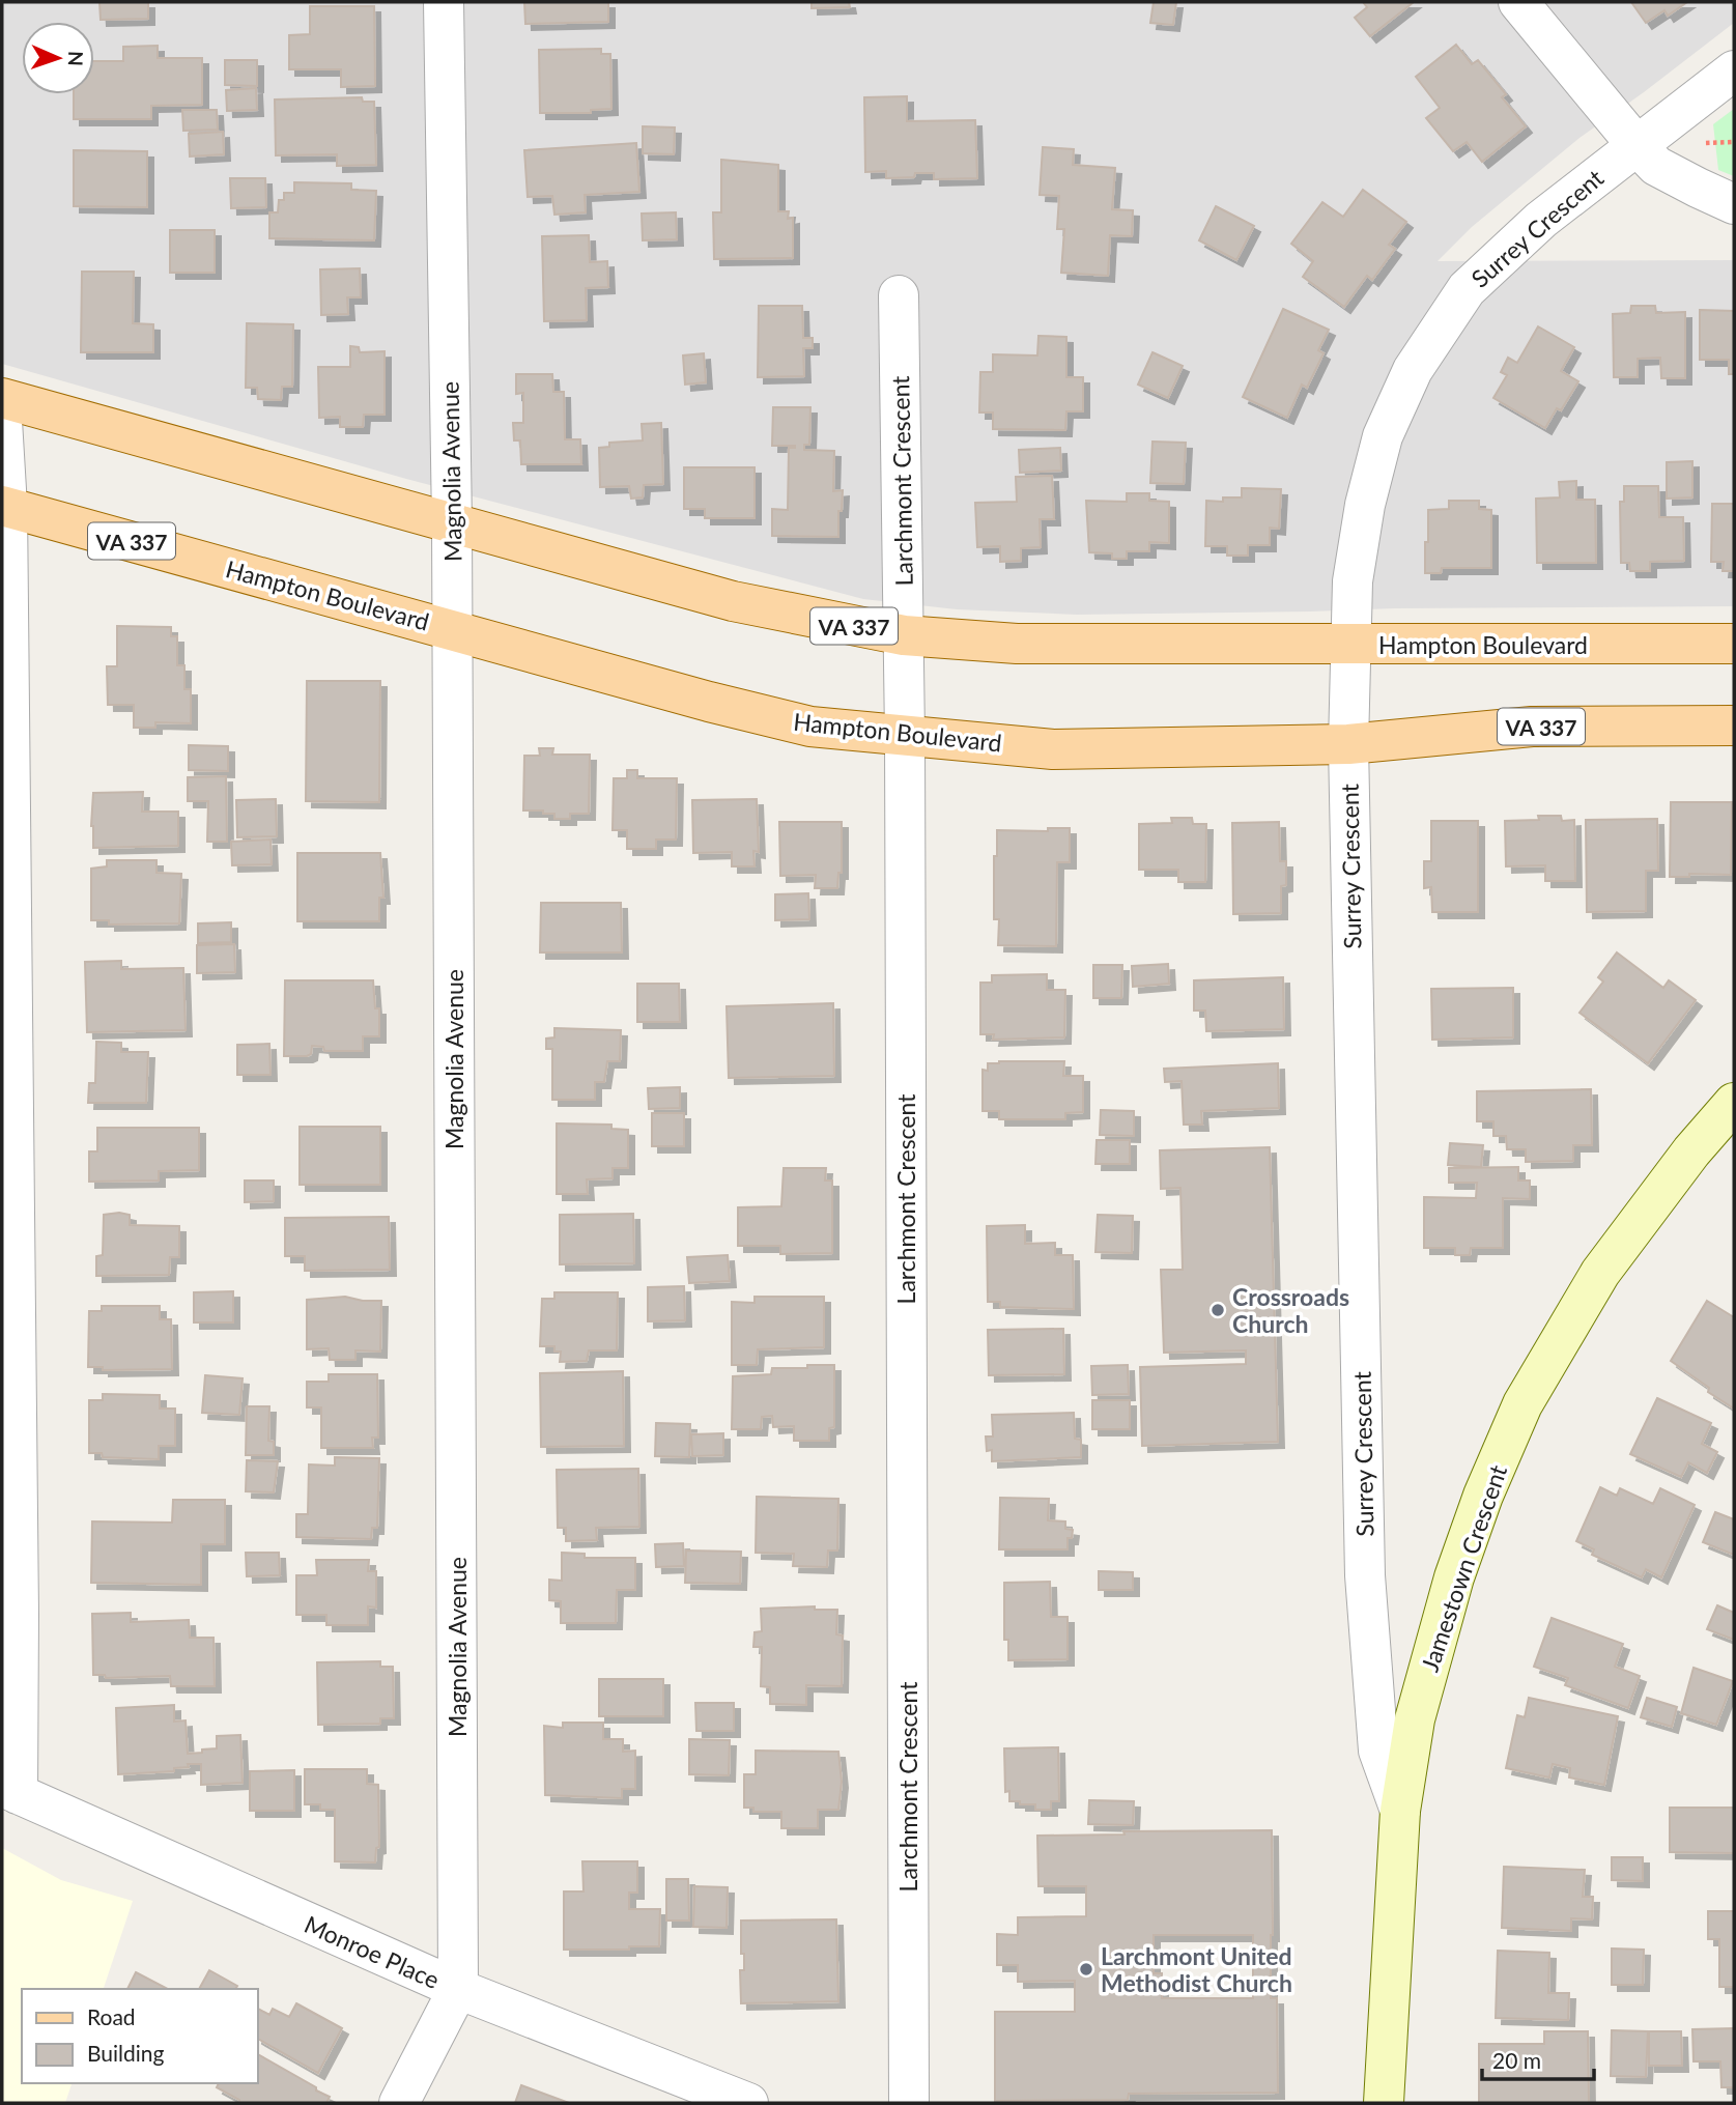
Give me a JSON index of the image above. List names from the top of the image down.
{
  "streets": {
    "main road": ["VA 337", "Hampton Boulevard", "Jamestown Crescent"],
    "street": [
      "Surrey Crescent",
      "Magnolia Avenue",
      "Larchmont Crescent",
      "Monroe Place"
    ]
  },
  "crossings": [
    ["Surrey Crescent", "Hampton Boulevard"],
    ["Surrey Crescent", "Jamestown Crescent"],
    ["Magnolia Avenue", "Hampton Boulevard"],
    ["Magnolia Avenue", "Monroe Place"],
    ["Larchmont Crescent", "Hampton Boulevard"]
  ],
  "places": ["Crossroads Church", "Larchmont United Methodist Church"],
  "legend": ["Road", "Building"],
  "scale_bar": "20 m",
  "north": "right"
}
